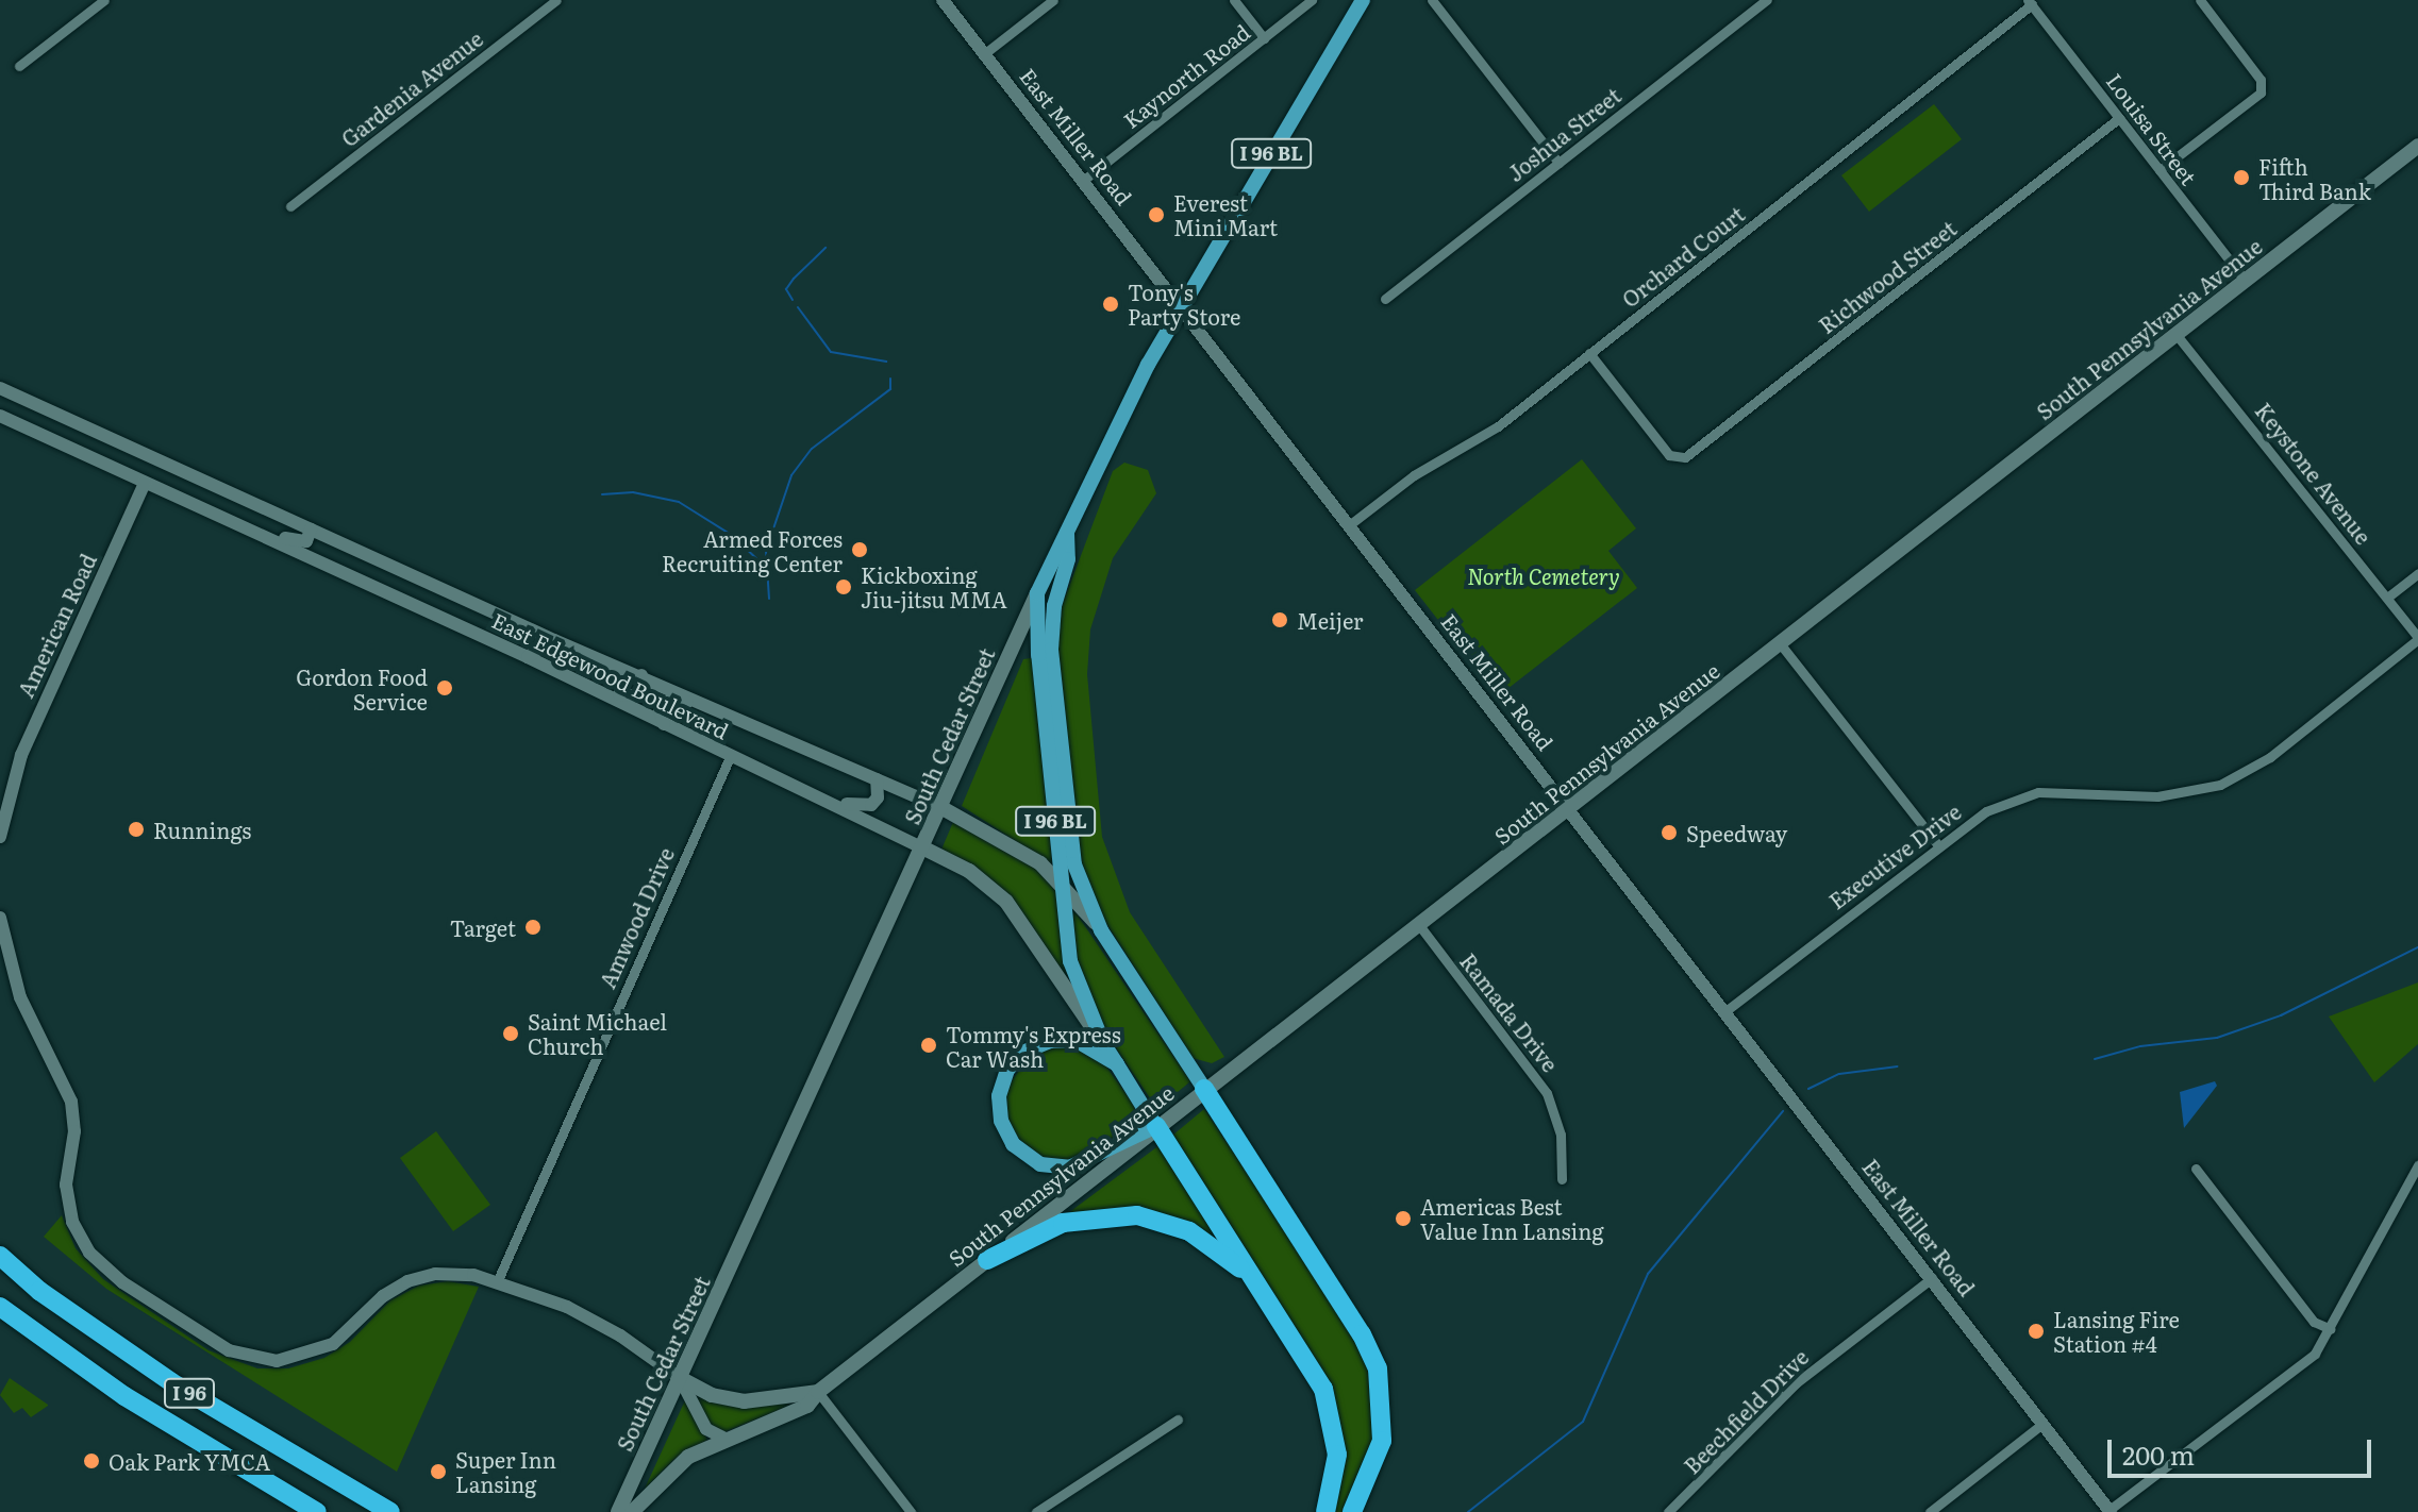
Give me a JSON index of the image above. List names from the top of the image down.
{
  "streets": {
    "highway": ["I 96 BL", "I 96"],
    "main road": ["South Pennsylvania Avenue", "East Edgewood Boulevard", "South Cedar Street"],
    "street": [
      "Kaynorth Road",
      "Gardenia Avenue",
      "Louisa Street",
      "Joshua Street",
      "East Miller Road",
      "Orchard Court",
      "Richwood Street",
      "Keystone Avenue",
      "American Road",
      "Executive Drive",
      "Amwood Drive",
      "Ramada Drive",
      "Beechfield Drive"
    ]
  },
  "crossings": [
    ["Kaynorth Road", "East Miller Road"],
    ["Louisa Street", "Orchard Court"],
    ["Louisa Street", "Richwood Street"],
    ["Louisa Street", "South Pennsylvania Avenue"],
    ["East Miller Road", "Orchard Court"],
    ["East Miller Road", "South Pennsylvania Avenue"],
    ["East Miller Road", "South Cedar Street"],
    ["East Miller Road", "Executive Drive"],
    ["East Miller Road", "Beechfield Drive"],
    ["I 96 BL", "South Pennsylvania Avenue"],
    ["I 96 BL", "East Edgewood Boulevard"],
    ["I 96 BL", "South Cedar Street"],
    ["Orchard Court", "Richwood Street"],
    ["South Pennsylvania Avenue", "Keystone Avenue"],
    ["South Pennsylvania Avenue", "Ramada Drive"],
    ["Keystone Avenue", "Executive Drive"],
    ["American Road", "East Edgewood Boulevard"],
    ["East Edgewood Boulevard", "South Cedar Street"],
    ["East Edgewood Boulevard", "Amwood Drive"]
  ],
  "parks": ["North Cemetery"],
  "places": [
    "Fifth Third Bank",
    "Everest Mini Mart",
    "Tony's Party Store",
    "Armed Forces Recruiting Center",
    "Kickboxing Jiu-jitsu MMA",
    "Meijer",
    "Gordon Food Service",
    "Runnings",
    "Speedway",
    "Target",
    "Saint Michael Church",
    "Tommy's Express Car Wash",
    "Americas Best Value Inn Lansing",
    "Lansing Fire Station #4",
    "Oak Park YMCA",
    "Super Inn Lansing"
  ],
  "scale_bar": "200 m"
}
